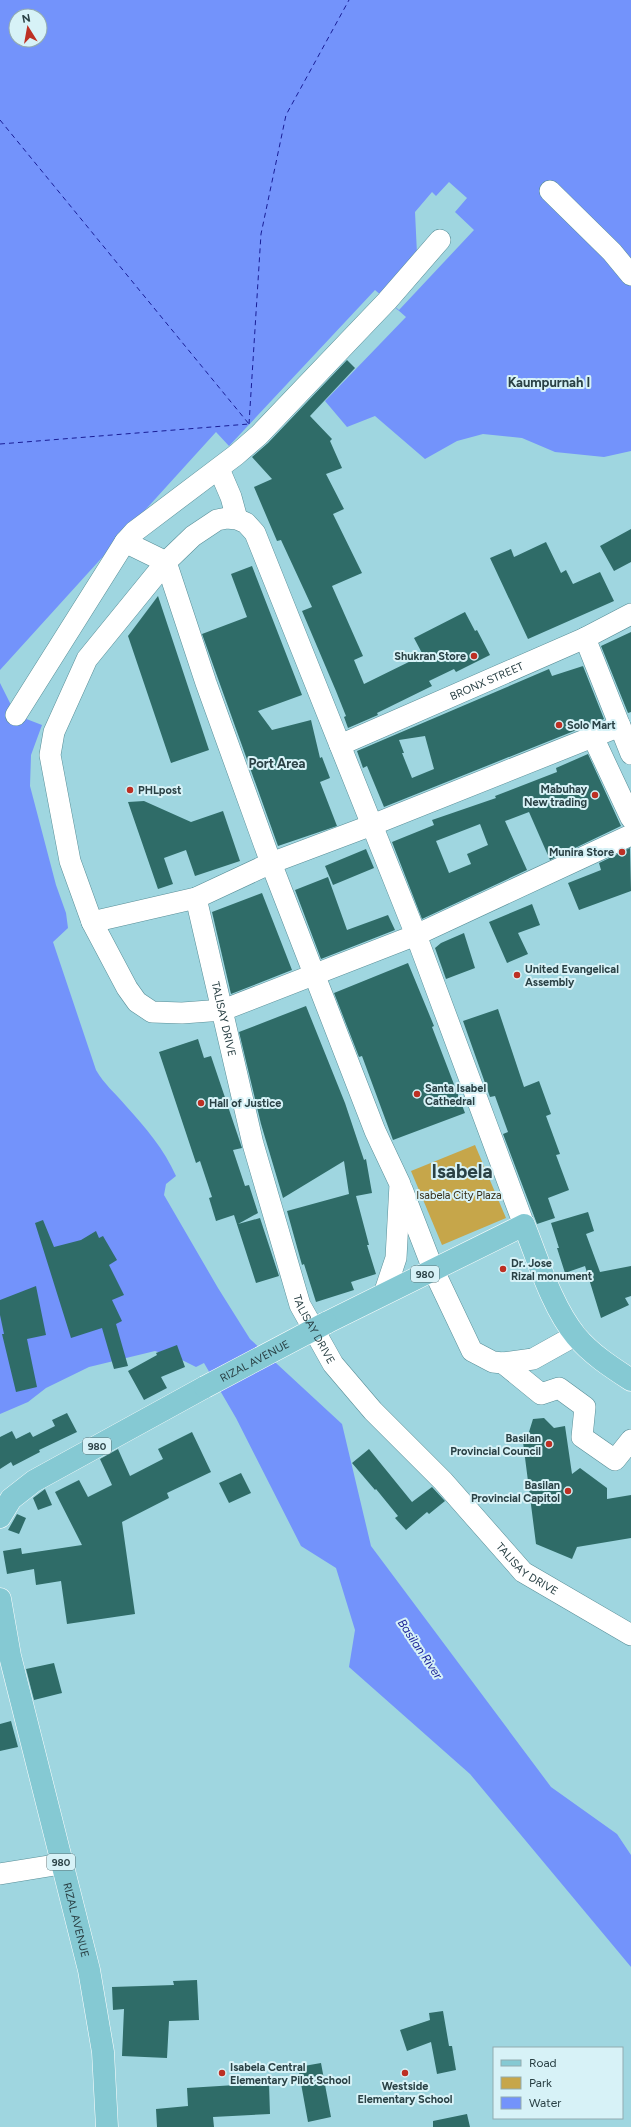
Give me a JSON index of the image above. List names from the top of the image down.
{
  "streets": {
    "main road": ["980", "RIZAL AVENUE"],
    "street": ["BRONX STREET", "TALISAY DRIVE"]
  },
  "districts": ["Kaumpurnah I", "Port Area", "Isabela"],
  "water": ["Basilan River"],
  "parks": ["Isabela City Plaza"],
  "places": [
    "Shukran Store",
    "Solo Mart",
    "PHLpost",
    "Mabuhay New trading",
    "Munira Store",
    "United Evangelical Assembly",
    "Santa Isabel Cathedral",
    "Hall of Justice",
    "Dr. Jose Rizal monument",
    "Basilan Provincial Council",
    "Basilan Provincial Capitol",
    "Isabela Central Elementary Pilot School",
    "Westside Elementary School"
  ],
  "legend": ["Road", "Park", "Water"],
  "north": "top"
}
